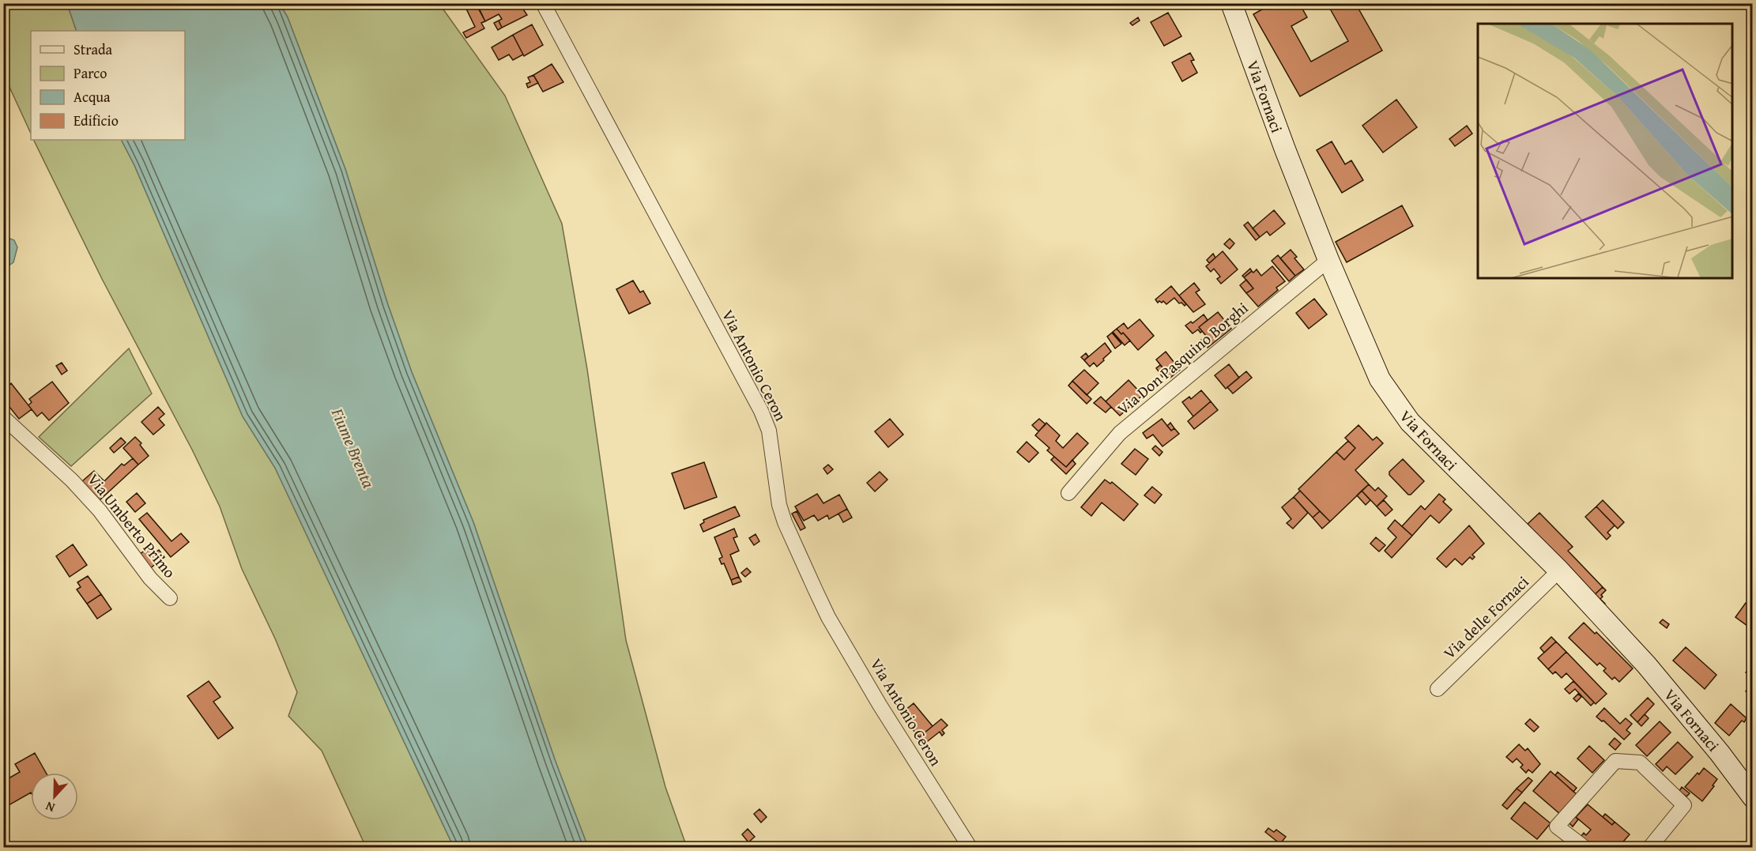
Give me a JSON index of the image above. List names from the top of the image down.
{
  "streets": {
    "street": [
      "Via Fornaci",
      "Via Don Pasquino Borghi",
      "Via Antonio Ceron",
      "Via Umberto Primo",
      "Via delle Fornaci"
    ]
  },
  "crossings": [
    ["Via Fornaci", "Via Don Pasquino Borghi"],
    ["Via Fornaci", "Via delle Fornaci"]
  ],
  "water": ["Fiume Brenta"],
  "legend": [
    "Strada",
    "Parco",
    "Acqua",
    "Edificio"
  ],
  "north": "bottom"
}
